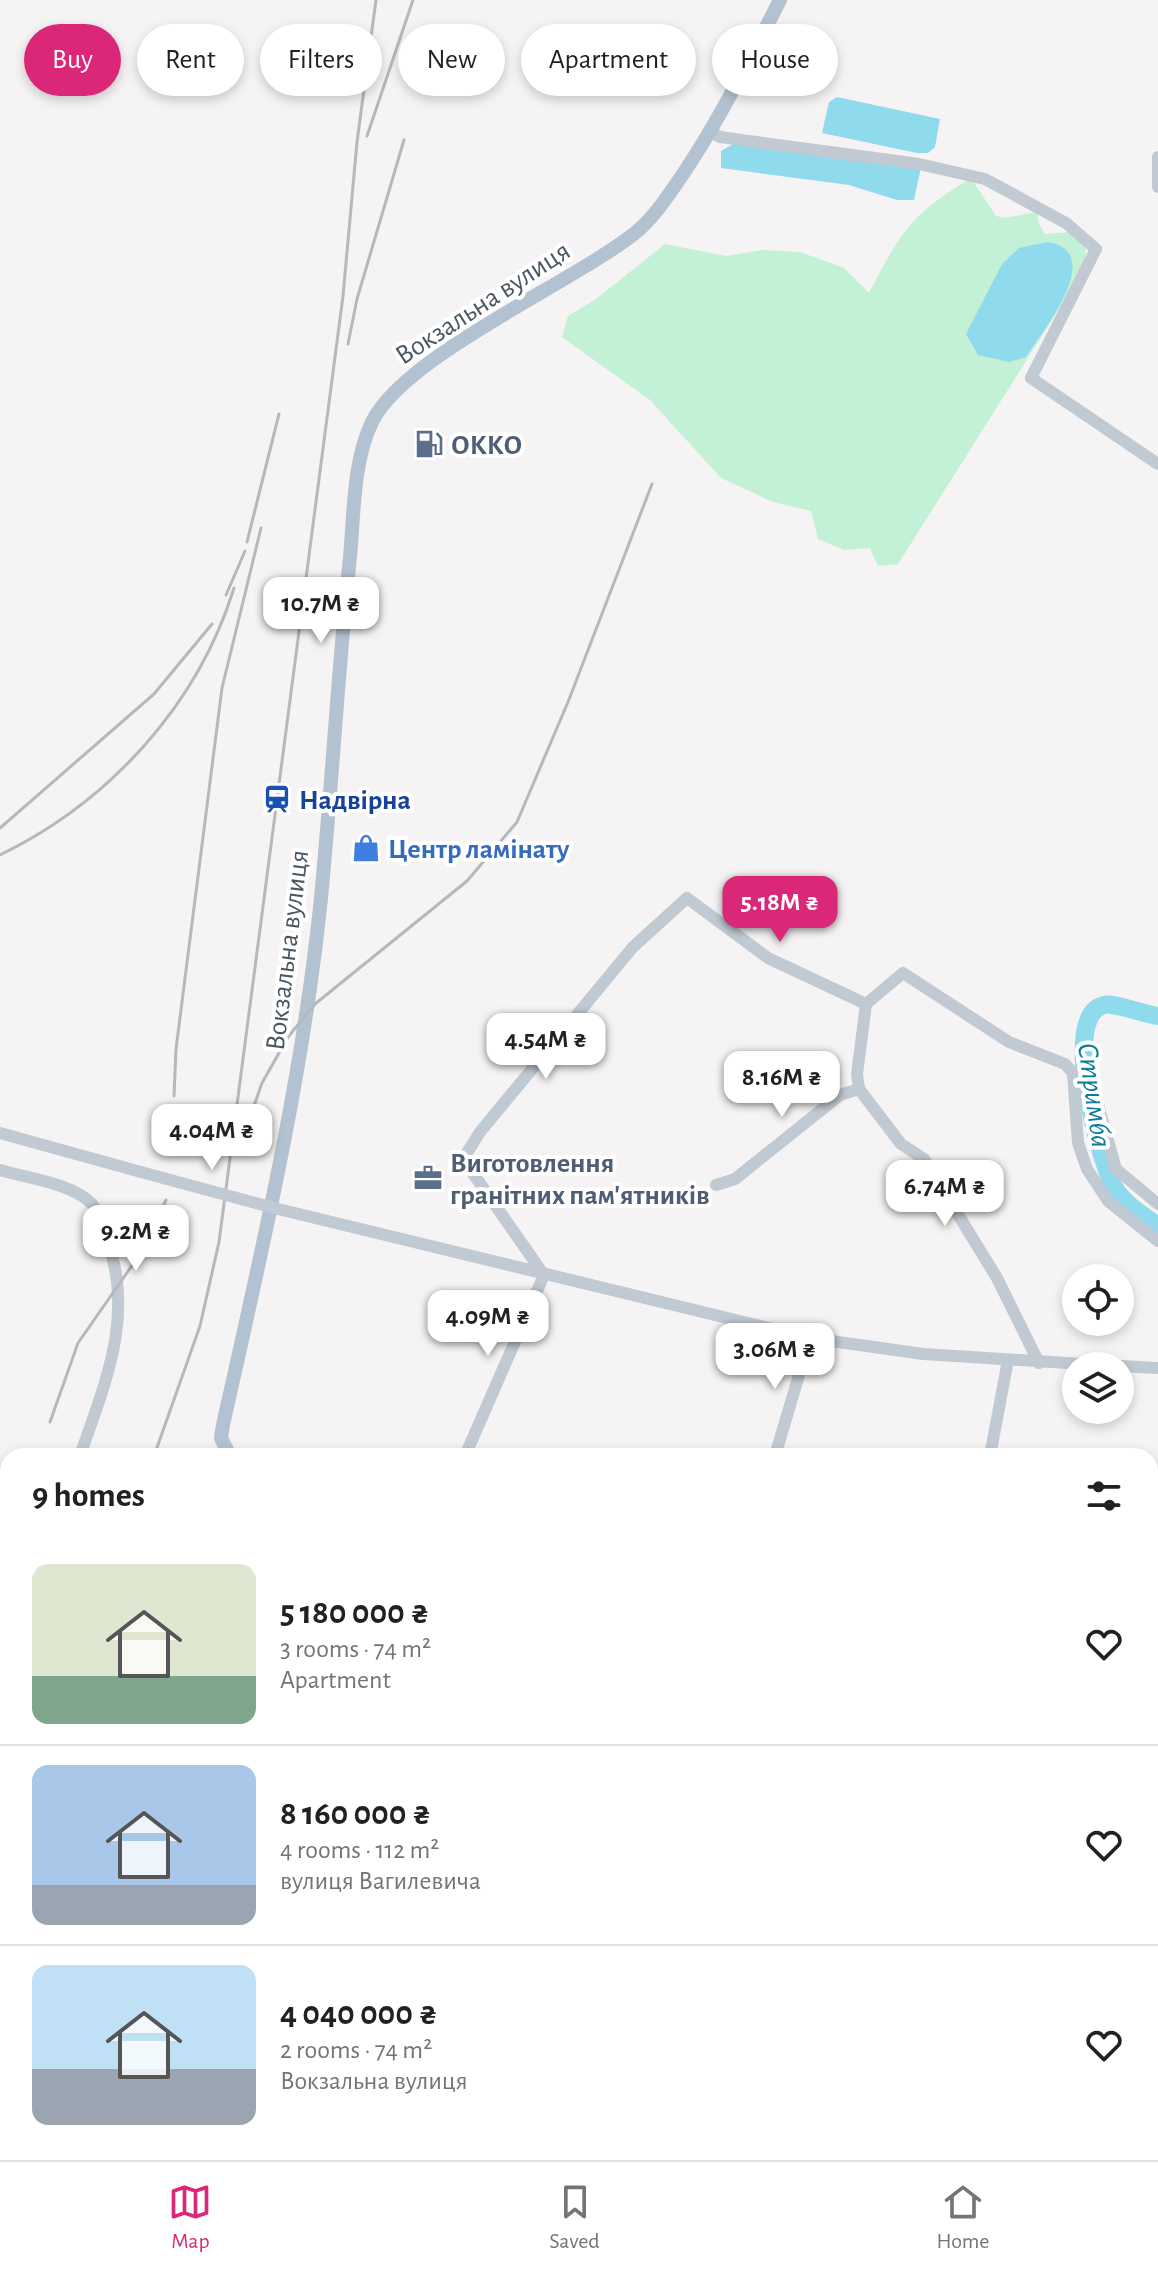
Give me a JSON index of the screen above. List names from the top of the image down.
{
  "streets": {
    "main road": ["Вокзальна вулиця"]
  },
  "water": ["Стримба"],
  "places": {
    "fuel station": ["ОККО"],
    "station": ["Надвірна"],
    "shop": ["Центр ламінату"],
    "office": ["Виготовлення гранітних пам'ятників"]
  },
  "page": {
    "chip": [
      "Buy",
      "Rent",
      "Filters",
      "New",
      "Apartment",
      "House"
    ],
    "price": [
      "10.7M ₴",
      "5.18M ₴",
      "4.54M ₴",
      "8.16M ₴",
      "4.04M ₴",
      "6.74M ₴",
      "9.2M ₴",
      "4.09M ₴",
      "3.06M ₴"
    ],
    "heading": "9 homes",
    "list": [
      {
        "name": "5 180 000 ₴",
        "note": "3 rooms · 74 m² · Apartment"
      },
      {
        "name": "8 160 000 ₴",
        "note": "4 rooms · 112 m² · вулиця Вагилевича"
      },
      {
        "name": "4 040 000 ₴",
        "note": "2 rooms · 74 m² · Вокзальна вулиця"
      }
    ],
    "tabs": ["Map", "Saved", "Home"]
  }
}
